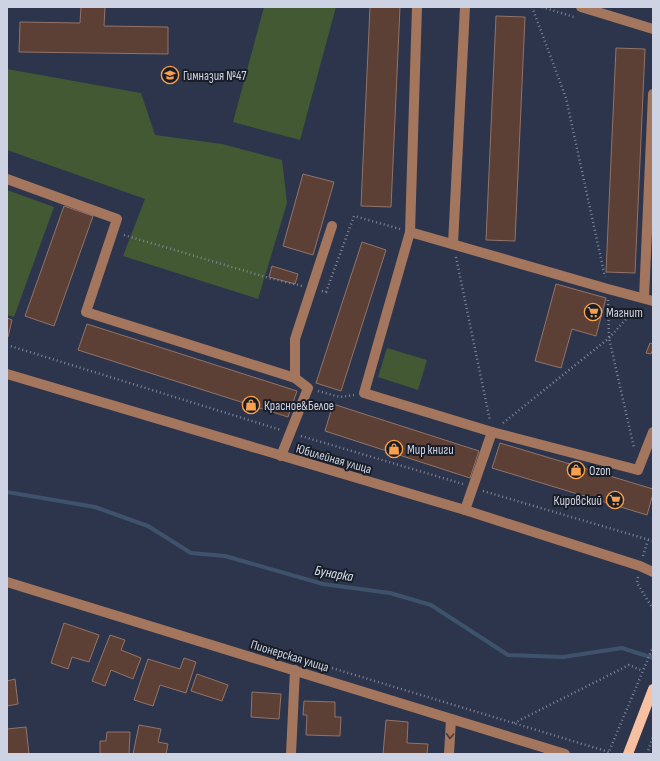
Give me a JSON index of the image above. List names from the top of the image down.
{
  "streets": {
    "street": ["Юбилейная улица", "Пионерская улица"]
  },
  "water": ["Бунарка"],
  "places": {
    "school or university": ["Гимназия №47"],
    "supermarket": ["Магнит", "Кировский"],
    "shop": ["Красное&Белое", "Мир книги", "Ozon"]
  }
}
